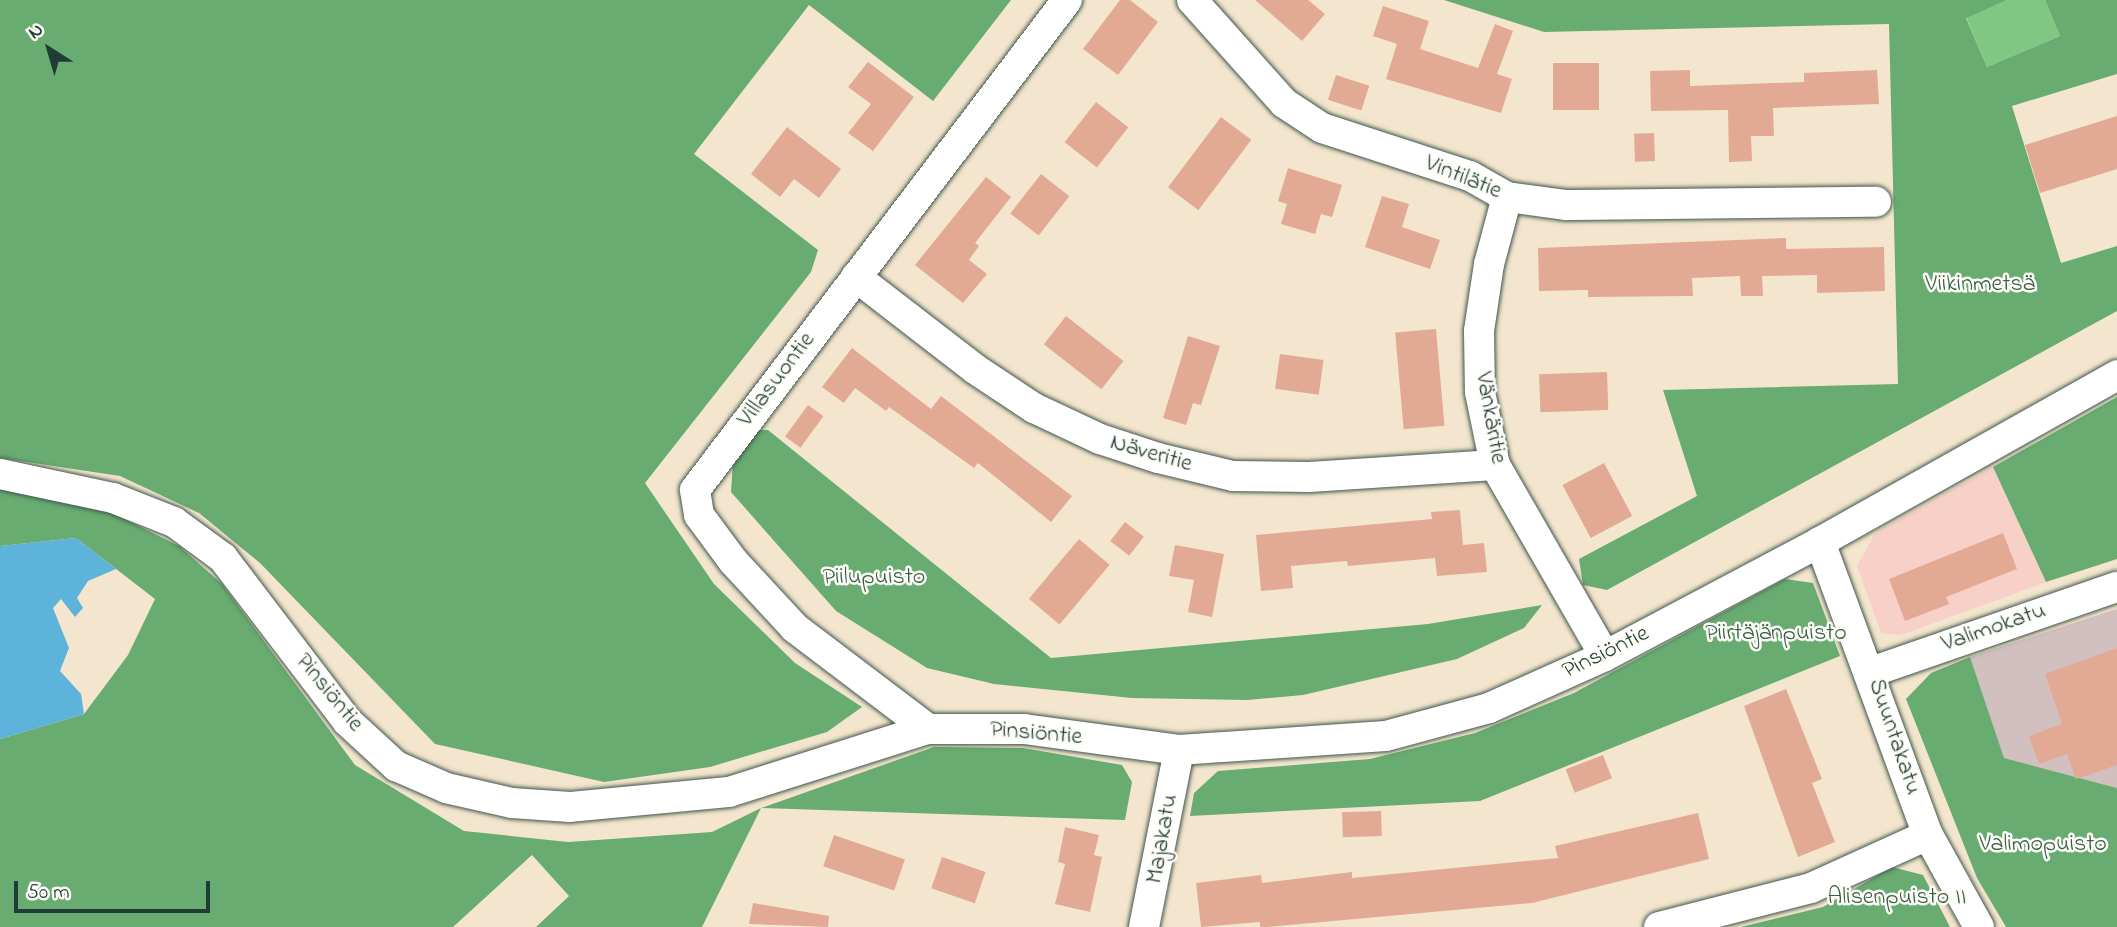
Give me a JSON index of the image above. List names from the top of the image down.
{
  "streets": {
    "street": [
      "Vintilätie",
      "Villasuontie",
      "Vänkäritie",
      "Näveritie",
      "Valimokatu",
      "Pinsiöntie",
      "Suuntakatu",
      "Majakatu"
    ]
  },
  "crossings": [
    ["Vintilätie", "Vänkäritie"],
    ["Villasuontie", "Näveritie"],
    ["Villasuontie", "Pinsiöntie"],
    ["Vänkäritie", "Näveritie"],
    ["Vänkäritie", "Pinsiöntie"],
    ["Valimokatu", "Suuntakatu"],
    ["Pinsiöntie", "Suuntakatu"],
    ["Pinsiöntie", "Majakatu"]
  ],
  "parks": [
    "Viikinmetsä",
    "Piilupuisto",
    "Piirtäjänpuisto",
    "Valimopuisto",
    "Alisenpuisto II"
  ],
  "scale_bar": "50 m",
  "north": "top left"
}
